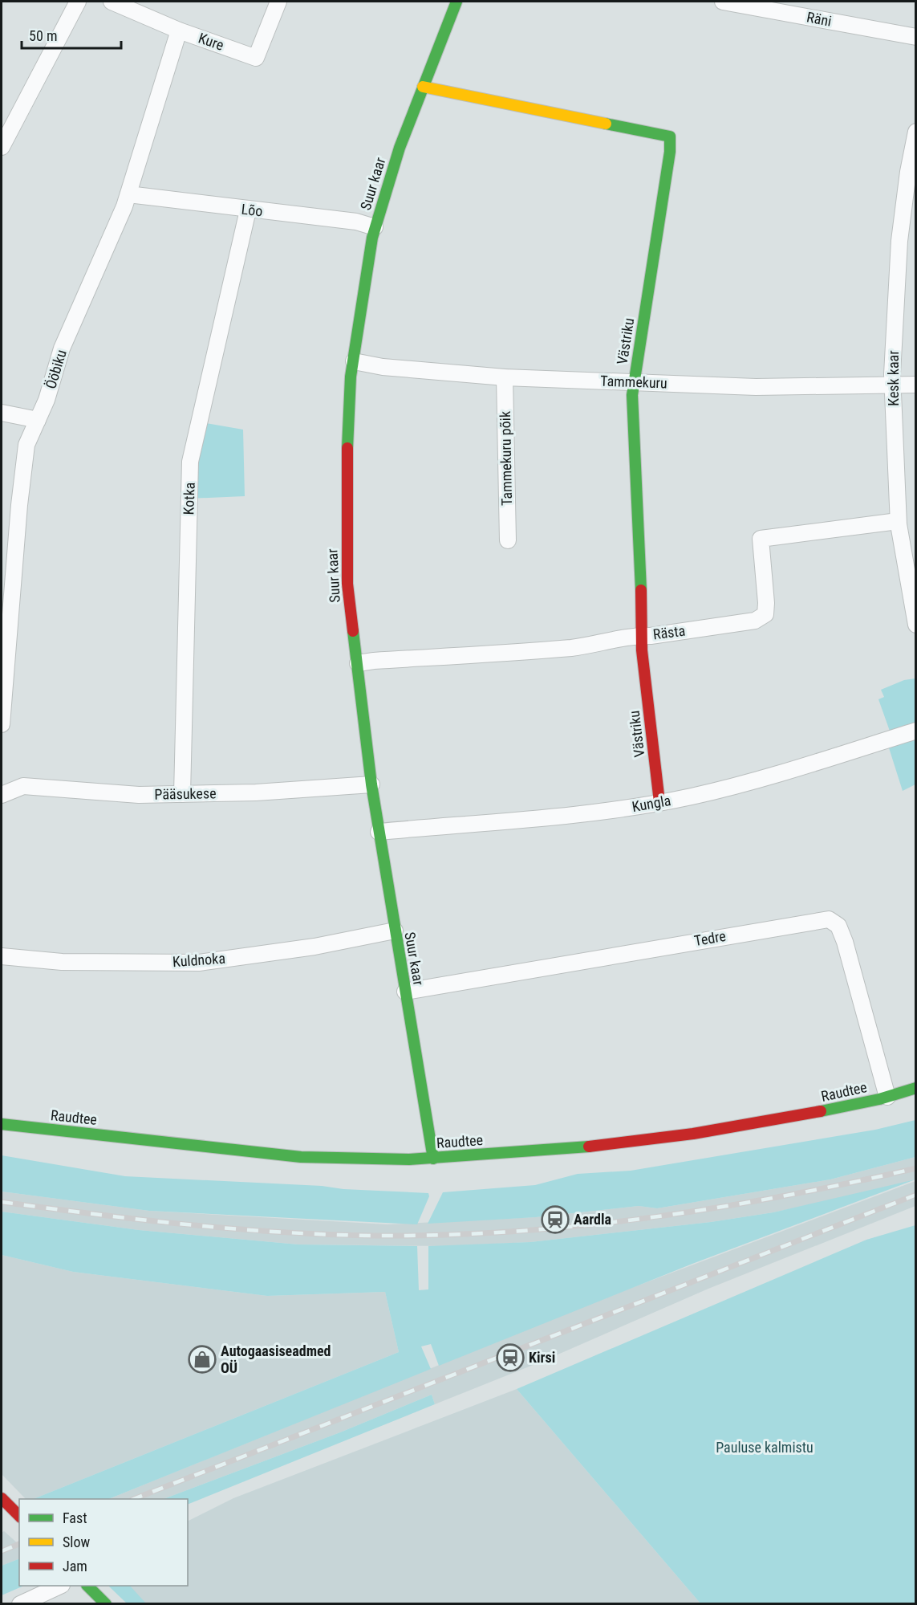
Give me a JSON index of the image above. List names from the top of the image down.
{
  "streets": {
    "street": [
      "Räni",
      "Kure",
      "Suur kaar",
      "Lõo",
      "Västriku",
      "Ööbiku",
      "Kesk kaar",
      "Tammekuru",
      "Tammekuru põik",
      "Kotka",
      "Rästa",
      "Pääsukese",
      "Kungla",
      "Tedre",
      "Kuldnoka",
      "Raudtee"
    ]
  },
  "crossings": [
    ["Kure", "Ööbiku"],
    ["Suur kaar", "Lõo"],
    ["Suur kaar", "Västriku"],
    ["Suur kaar", "Tammekuru"],
    ["Suur kaar", "Rästa"],
    ["Suur kaar", "Pääsukese"],
    ["Suur kaar", "Kungla"],
    ["Suur kaar", "Tedre"],
    ["Suur kaar", "Kuldnoka"],
    ["Suur kaar", "Raudtee"],
    ["Lõo", "Ööbiku"],
    ["Lõo", "Kotka"],
    ["Västriku", "Tammekuru"],
    ["Västriku", "Rästa"],
    ["Västriku", "Kungla"],
    ["Kesk kaar", "Tammekuru"],
    ["Kesk kaar", "Rästa"],
    ["Tammekuru", "Tammekuru põik"],
    ["Kotka", "Pääsukese"],
    ["Tedre", "Raudtee"]
  ],
  "parks": ["Pauluse kalmistu"],
  "places": {
    "station": ["Aardla", "Kirsi"],
    "shop": ["Autogaasiseadmed OÜ"]
  },
  "legend": ["Fast", "Slow", "Jam"],
  "scale_bar": "50 m"
}
